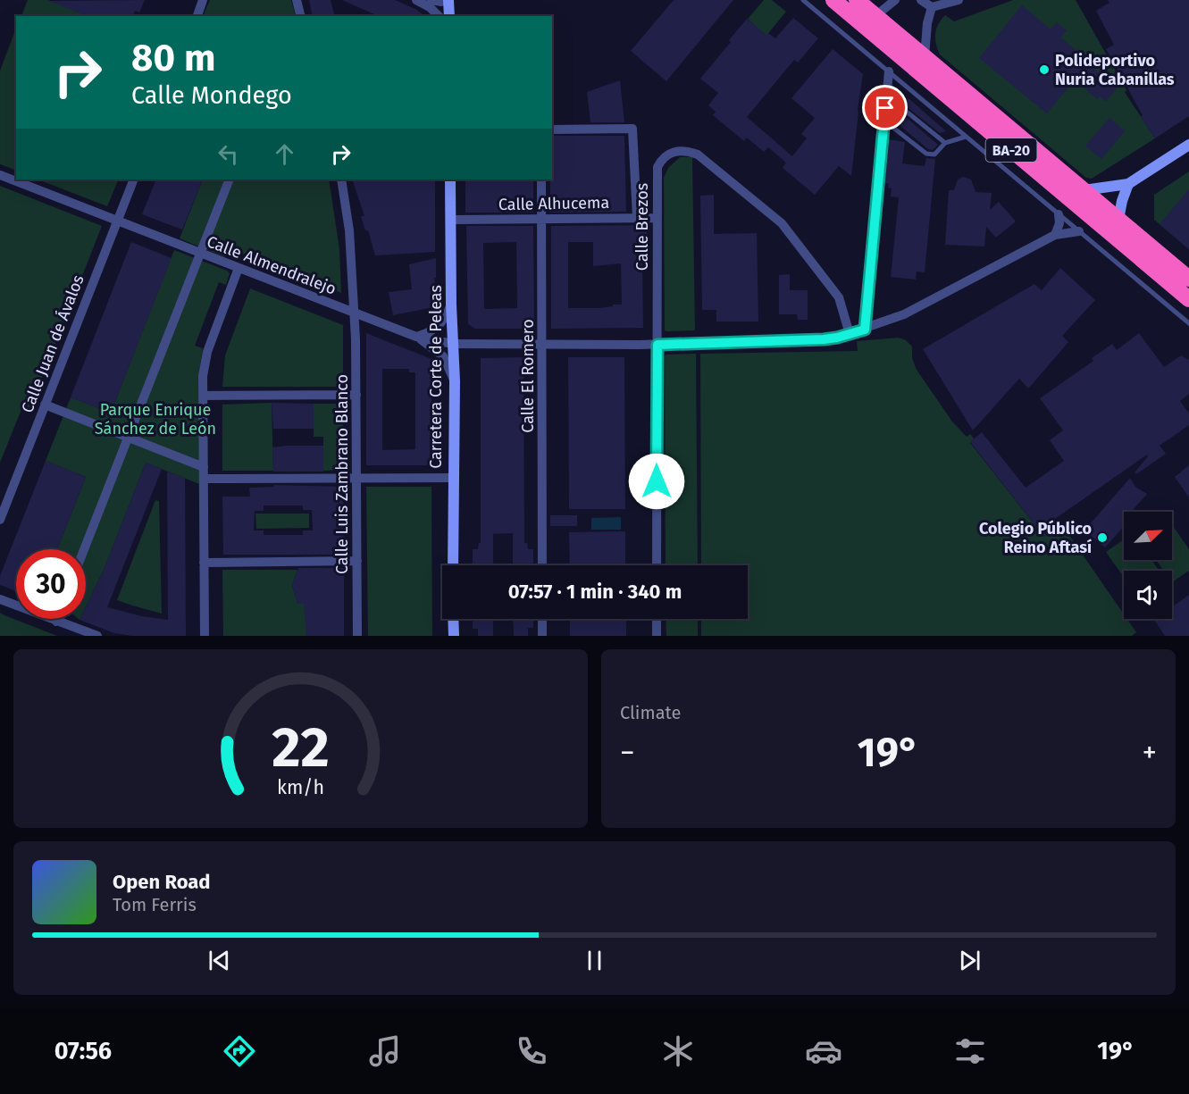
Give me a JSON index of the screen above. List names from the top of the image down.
{
  "streets": {
    "highway": ["BA-20"],
    "street": [
      "Calle Alhucema",
      "Calle Brezos",
      "Calle Almendralejo",
      "Calle Juan de Ávalos",
      "Calle El Romero",
      "Carretera Corte de Peleas",
      "Calle Luis Zambrano Blanco"
    ]
  },
  "crossings": [
    ["Calle Alhucema", "Calle Brezos"],
    ["Calle Alhucema", "Calle El Romero"],
    ["Calle Alhucema", "Carretera Corte de Peleas"],
    ["Calle Almendralejo", "Calle Juan de Ávalos"],
    ["Calle Almendralejo", "Carretera Corte de Peleas"],
    ["Calle Almendralejo", "Calle Luis Zambrano Blanco"]
  ],
  "parks": ["Parque Enrique Sánchez de León"],
  "places": ["Polideportivo Nuria Cabanillas", "Colegio Público Reino Aftasí"],
  "north": "top right",
  "page": {
    "turn": ["80 m", "Calle Mondego"],
    "limit": "30",
    "trip": "07:57 · 1 min · 340 m",
    "tile": "Climate",
    "heat": ["−", "19°", "+"],
    "song": ["Open Road", "Tom Ferris"],
    "tabs": ["07:56", "19°"],
    "gauge": ["22", "km/h"]
  }
}
